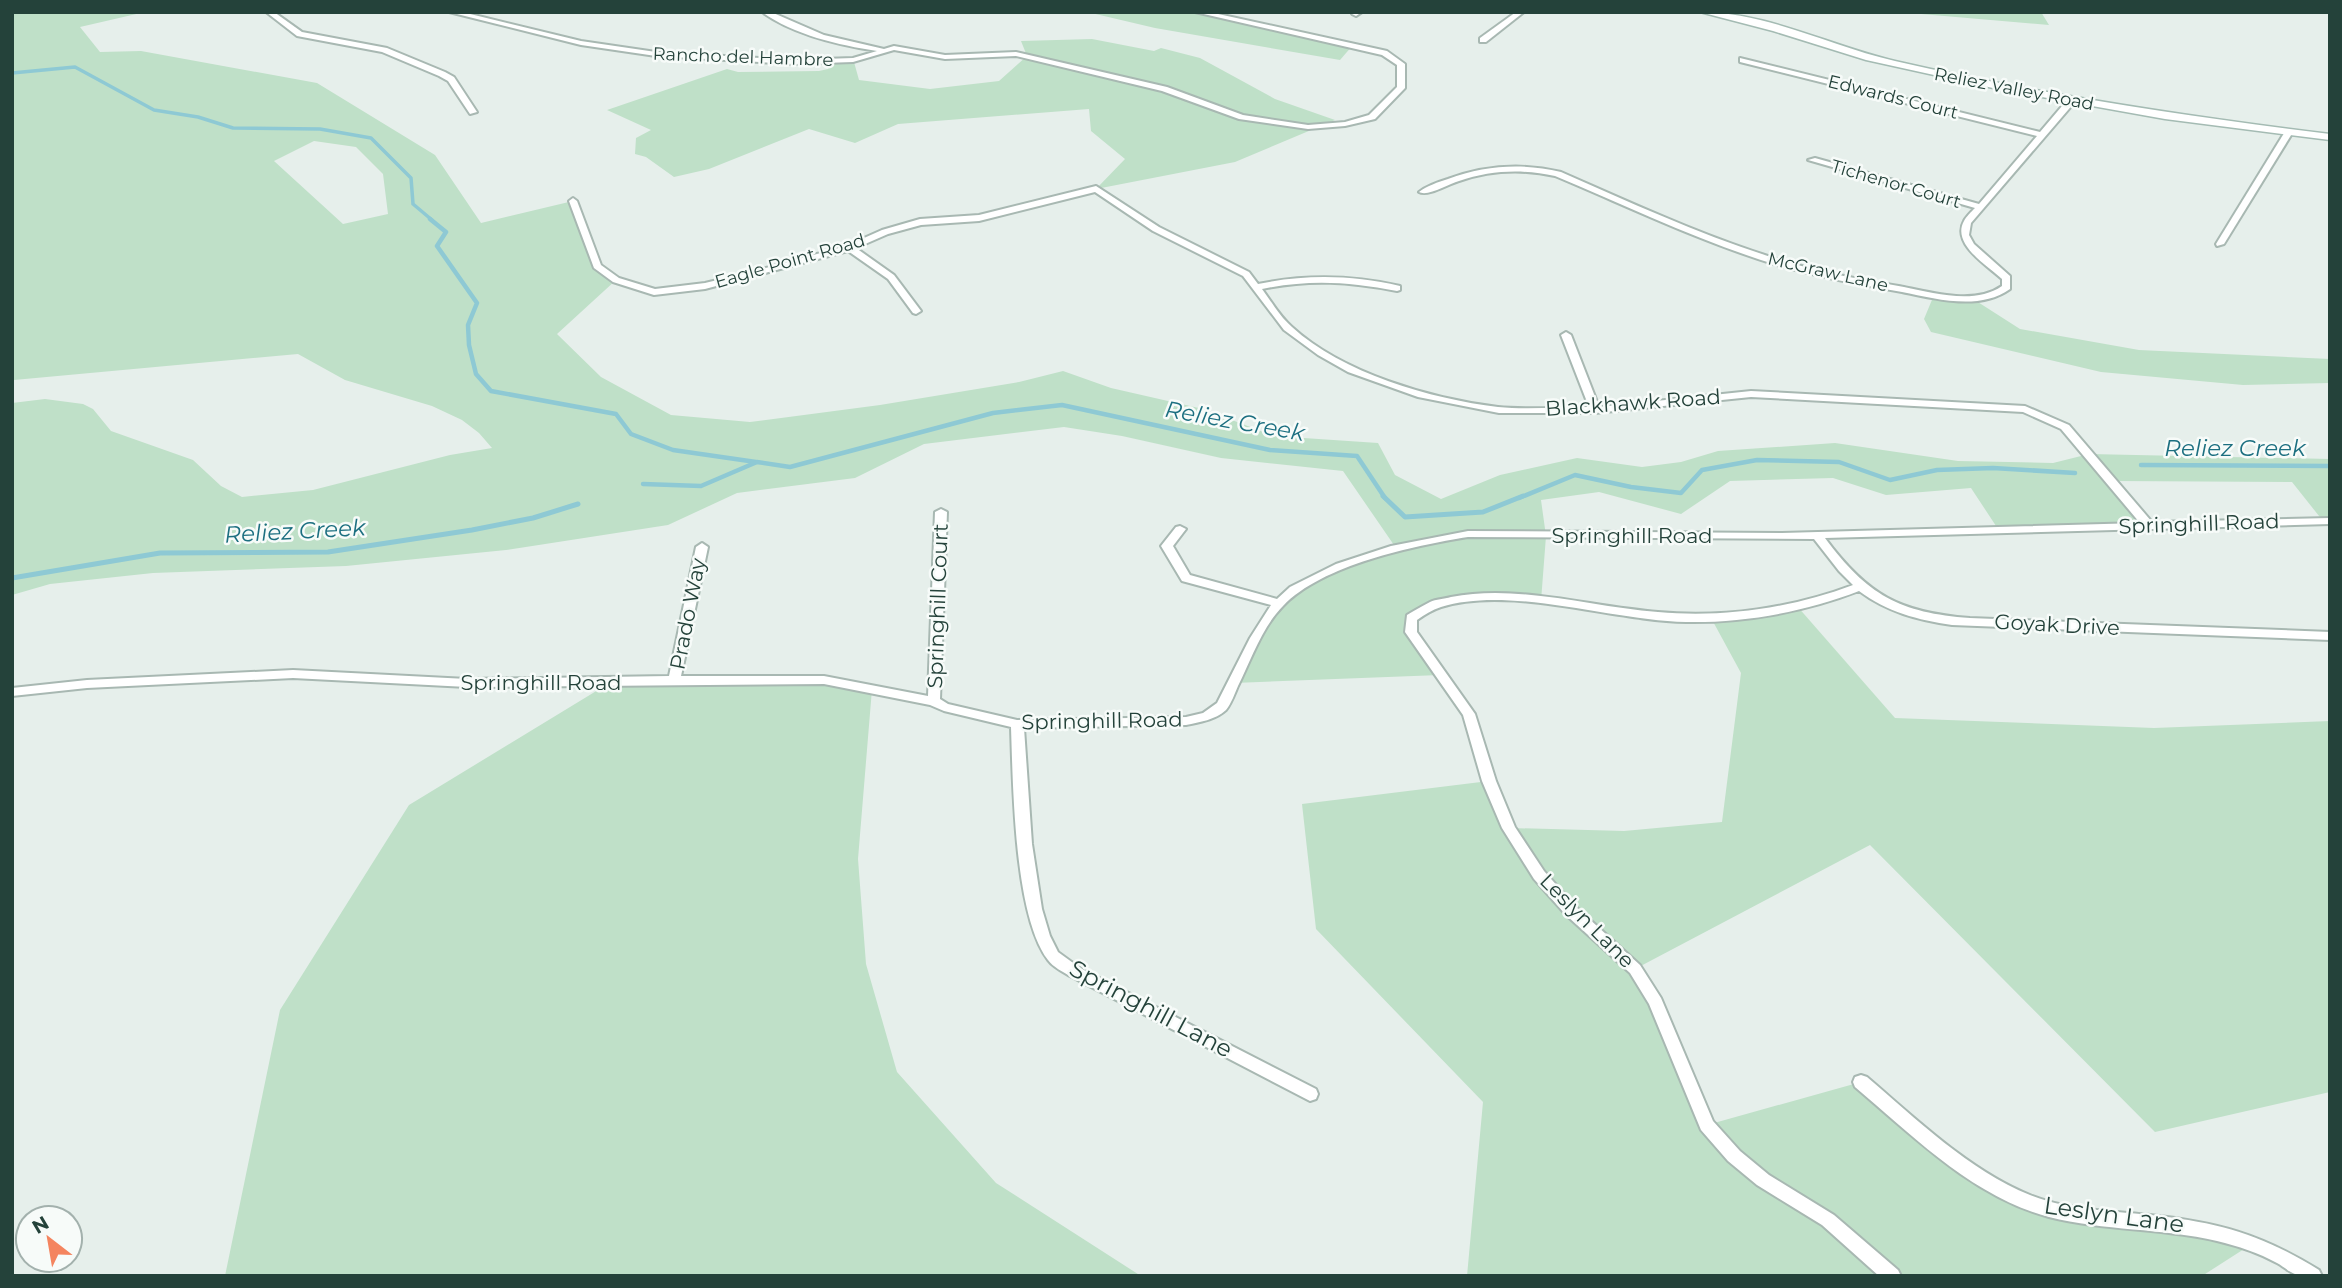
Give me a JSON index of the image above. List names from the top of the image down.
{
  "streets": {
    "main road": ["Reliez Valley Road"],
    "street": [
      "Rancho del Hambre",
      "Edwards Court",
      "Tichenor Court",
      "Eagle Point Road",
      "McGraw Lane",
      "Blackhawk Road",
      "Springhill Road",
      "Springhill Court",
      "Prado Way",
      "Goyak Drive",
      "Leslyn Lane",
      "Springhill Lane"
    ]
  },
  "crossings": [
    ["Reliez Valley Road", "McGraw Lane"],
    ["Edwards Court", "McGraw Lane"],
    ["Tichenor Court", "McGraw Lane"],
    ["Eagle Point Road", "Blackhawk Road"],
    ["Blackhawk Road", "Springhill Road"],
    ["Springhill Road", "Springhill Court"],
    ["Springhill Road", "Prado Way"],
    ["Springhill Road", "Goyak Drive"],
    ["Springhill Road", "Springhill Lane"],
    ["Goyak Drive", "Leslyn Lane"]
  ],
  "water": ["Reliez Creek"],
  "north": "top left"
}
